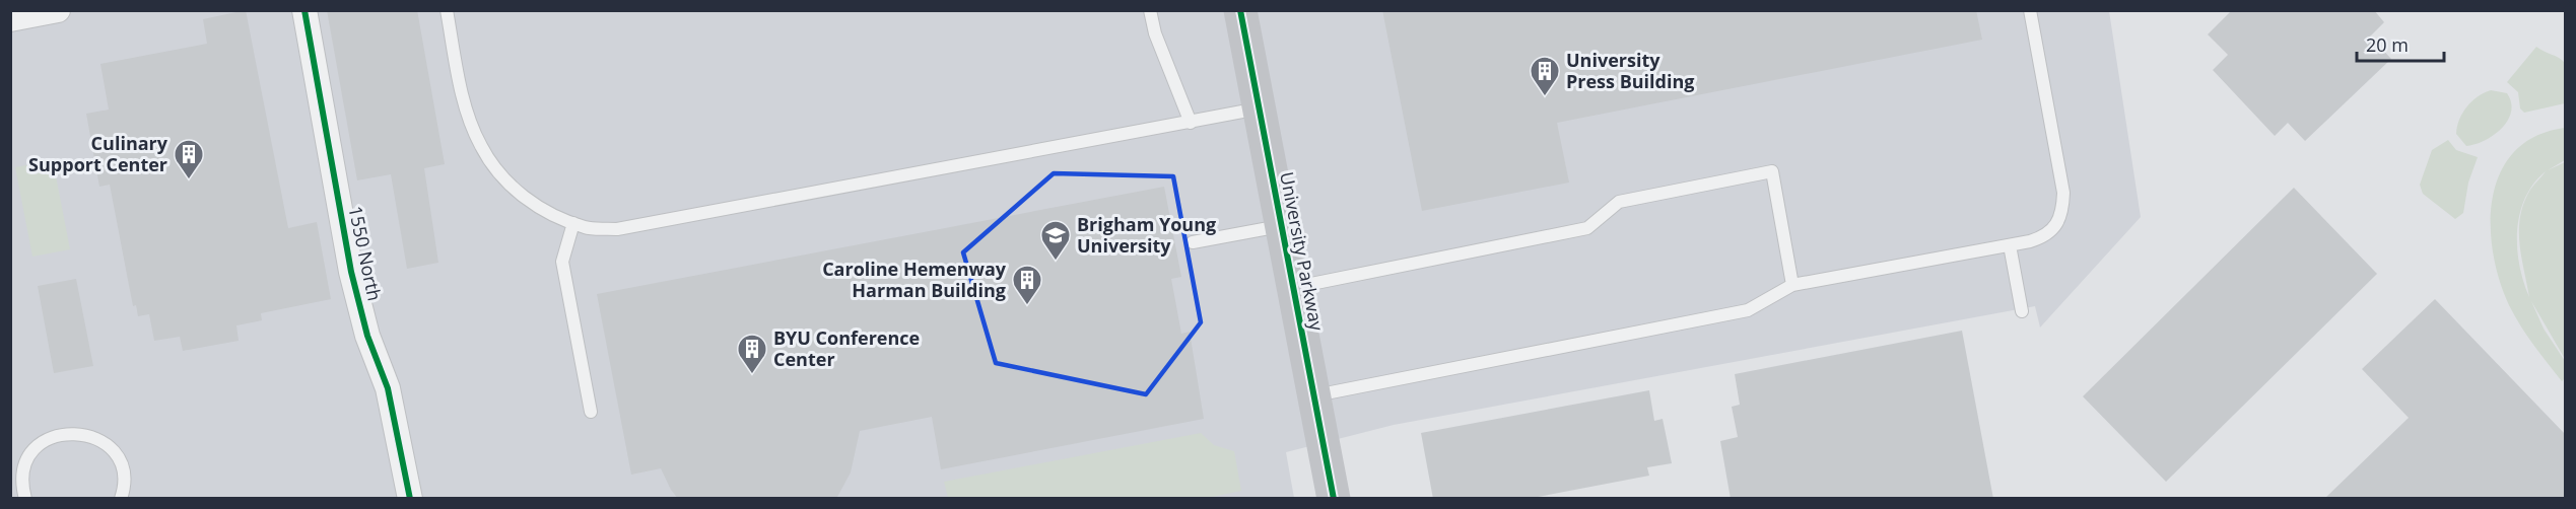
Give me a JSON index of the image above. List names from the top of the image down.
{
  "streets": {
    "main road": ["University Parkway"],
    "street": ["1550 North"]
  },
  "places": {
    "building": [
      "University Press Building",
      "Culinary Support Center",
      "Caroline Hemenway Harman Building",
      "BYU Conference Center"
    ],
    "school or university": ["Brigham Young University"]
  },
  "scale_bar": "20 m"
}
